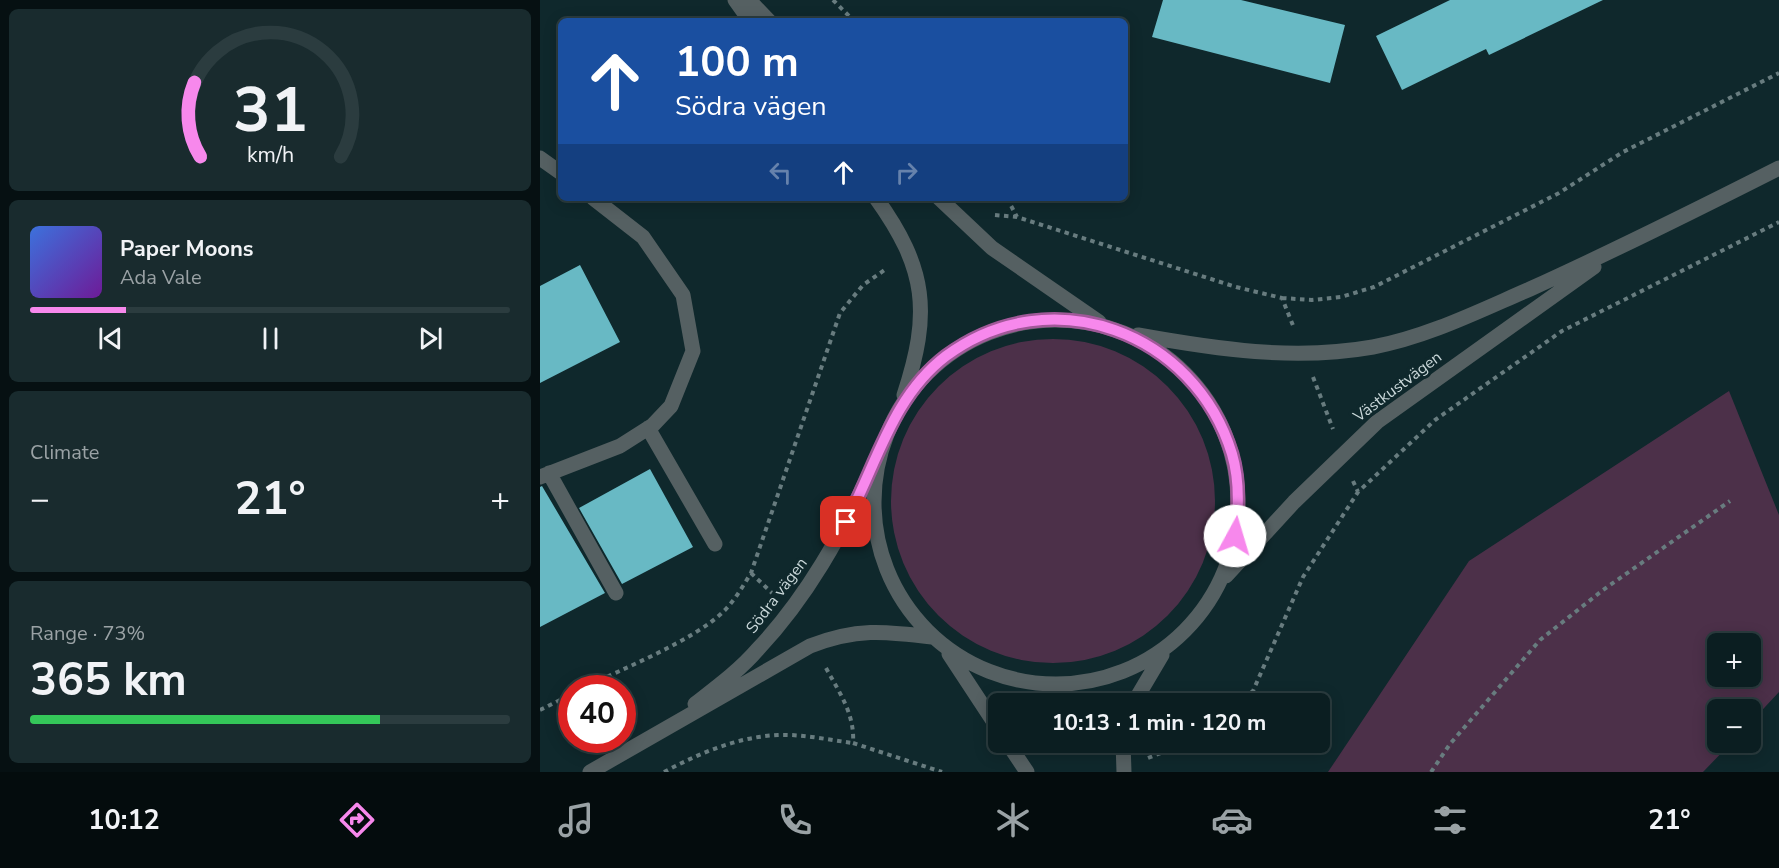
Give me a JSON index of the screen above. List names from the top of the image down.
{
  "streets": {
    "street": ["Västkustvägen", "Södra vägen"]
  },
  "page": {
    "turn": ["100 m", "Södra vägen"],
    "song": ["Paper Moons", "Ada Vale"],
    "tile": [
      "Climate",
      ["Range · 73%", "365 km"]
    ],
    "heat": ["−", "21°", "+"],
    "map_buttons": ["+", "−"],
    "limit": "40",
    "trip": "10:13 · 1 min · 120 m",
    "tabs": ["10:12", "21°"],
    "gauge": ["31", "km/h"]
  }
}
